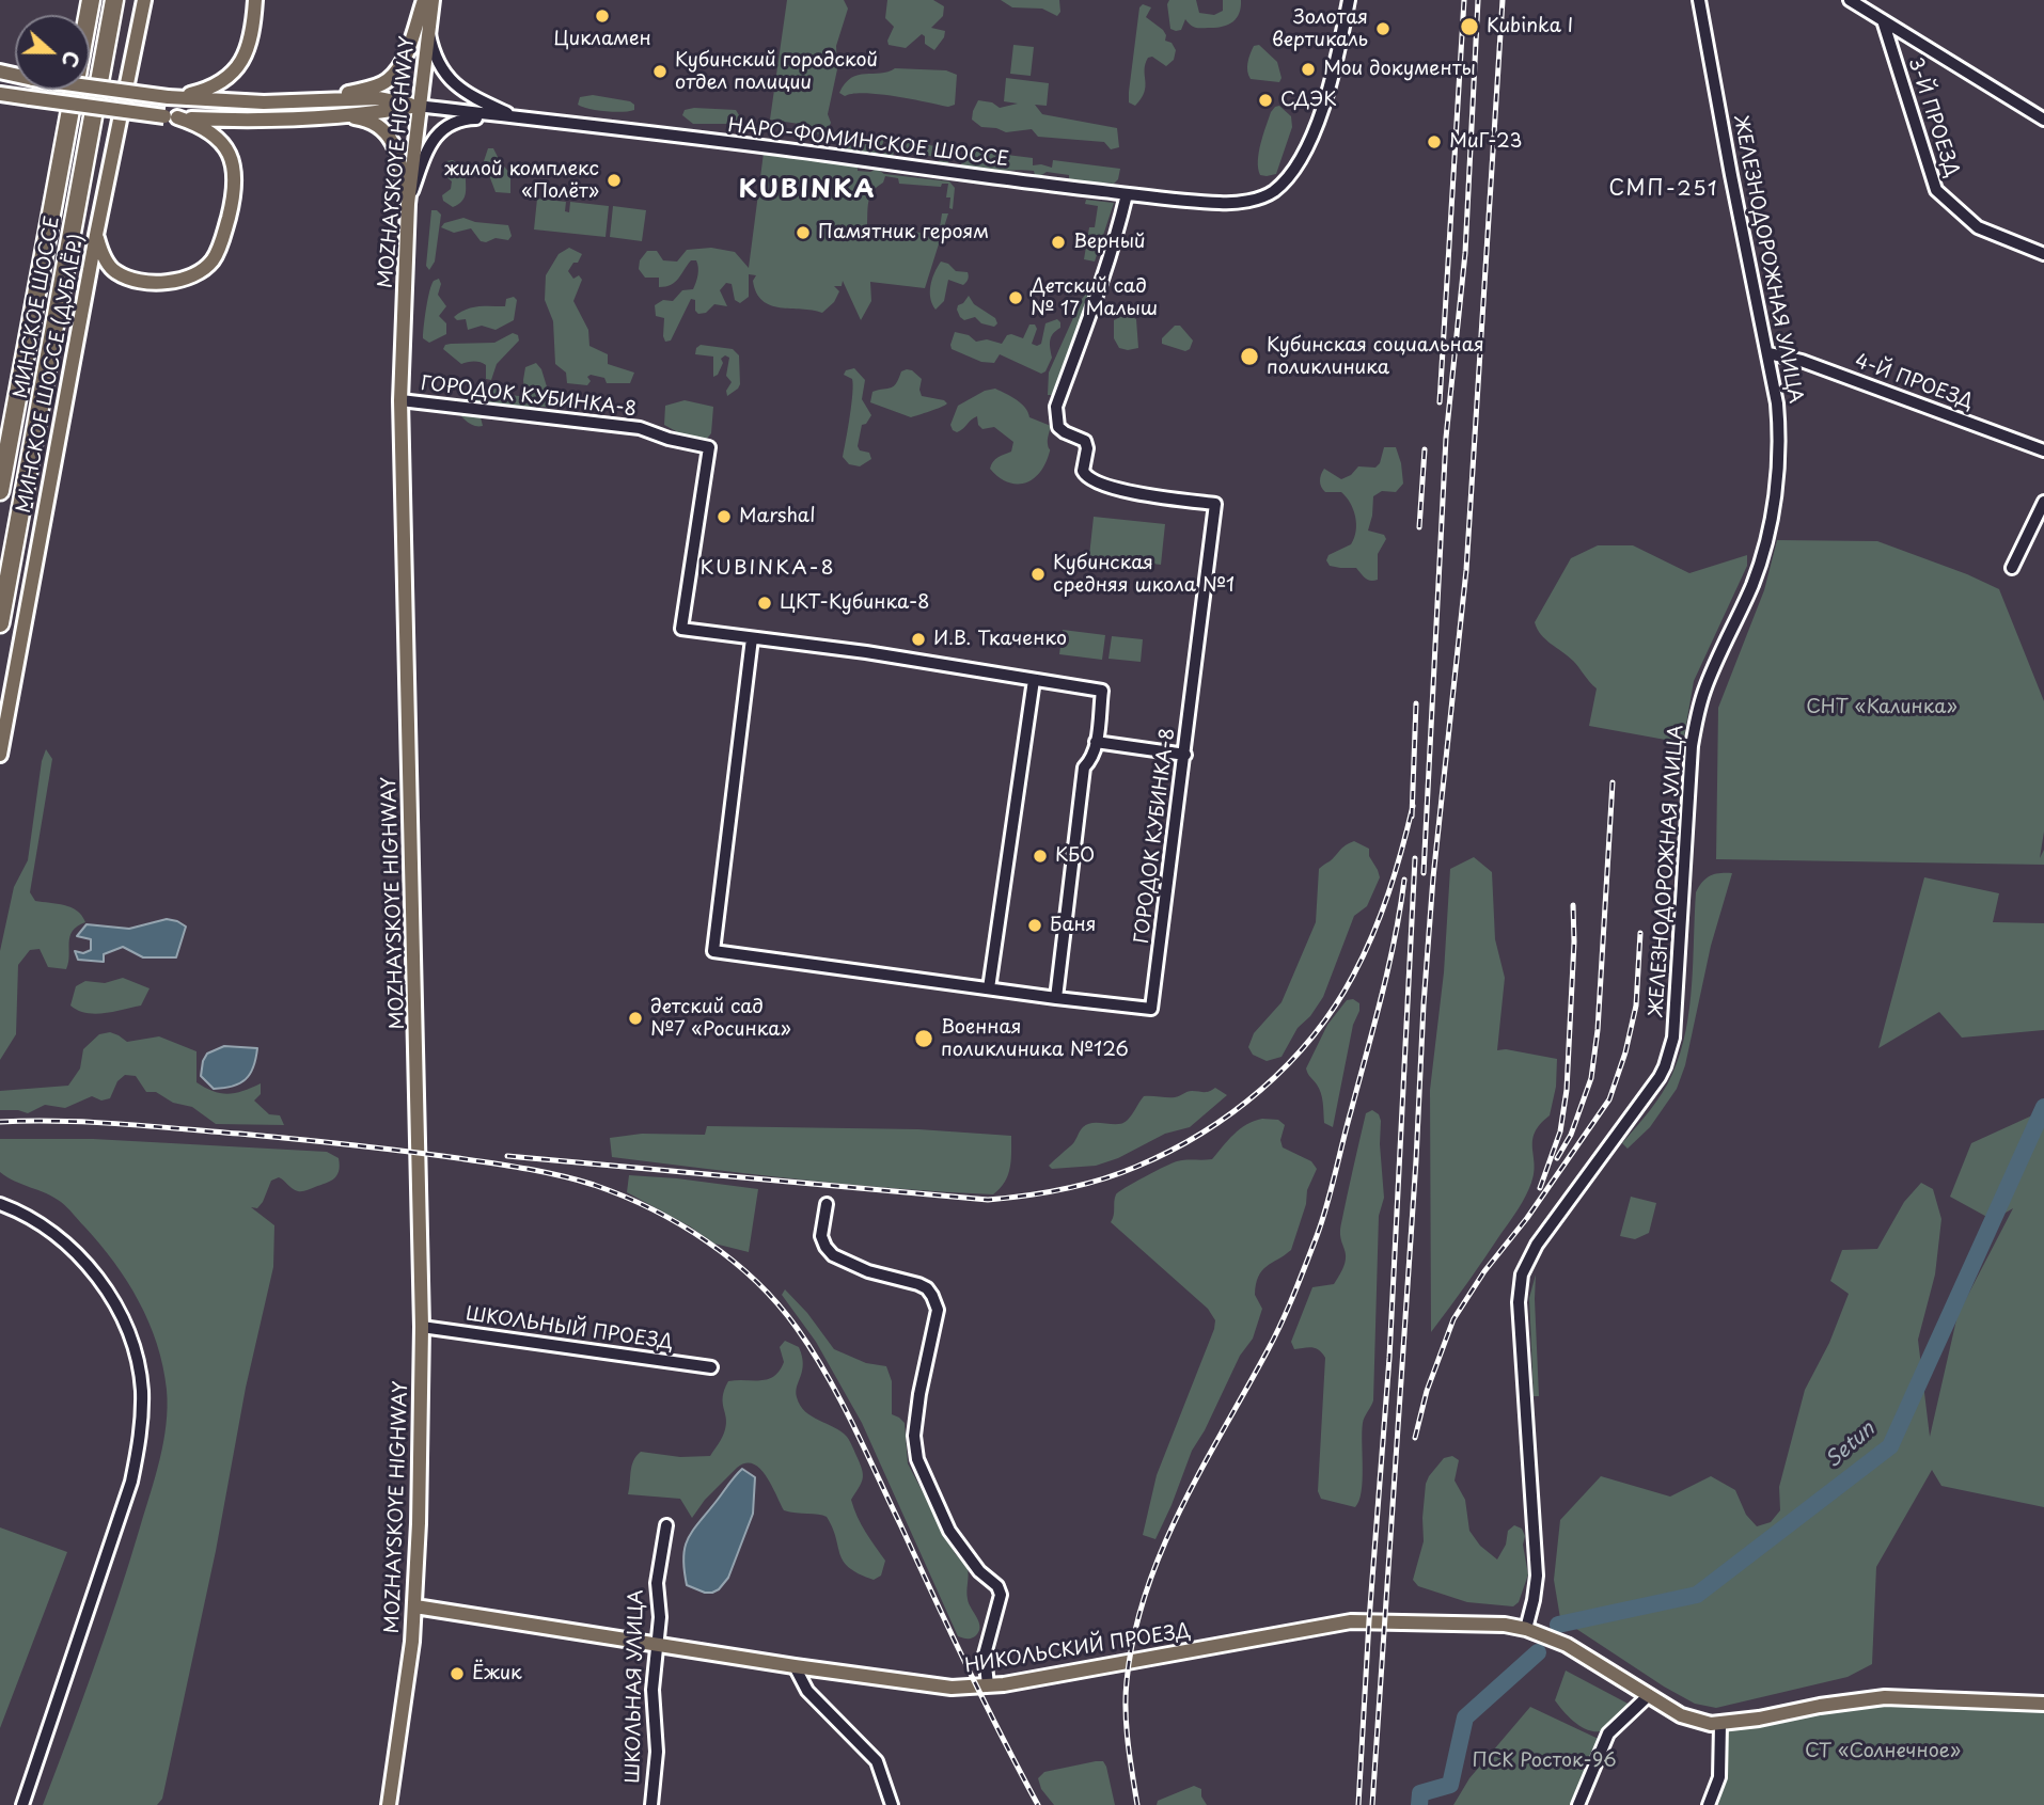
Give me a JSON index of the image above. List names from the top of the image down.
{
  "streets": {
    "highway": ["МИНСКОЕ ШОССЕ"],
    "main road": [
      "НАРО-ФОМИНСКОЕ ШОССЕ",
      "MOZHAYSKOYE HIGHWAY",
      "МИНСКОЕ ШОССЕ (ДУБЛЁР)",
      "НИКОЛЬСКИЙ ПРОЕЗД"
    ],
    "street": [
      "3-Й ПРОЕЗД",
      "ЖЕЛЕЗНОДОРОЖНАЯ УЛИЦА",
      "4-Й ПРОЕЗД",
      "ГОРОДОК КУБИНКА-8",
      "ШКОЛЬНЫЙ ПРОЕЗД",
      "ШКОЛЬНАЯ УЛИЦА"
    ]
  },
  "crossings": [
    ["НАРО-ФОМИНСКОЕ ШОССЕ", "MOZHAYSKOYE HIGHWAY"],
    ["НАРО-ФОМИНСКОЕ ШОССЕ", "ГОРОДОК КУБИНКА-8"],
    ["MOZHAYSKOYE HIGHWAY", "ГОРОДОК КУБИНКА-8"],
    ["MOZHAYSKOYE HIGHWAY", "ШКОЛЬНЫЙ ПРОЕЗД"],
    ["MOZHAYSKOYE HIGHWAY", "НИКОЛЬСКИЙ ПРОЕЗД"],
    ["ЖЕЛЕЗНОДОРОЖНАЯ УЛИЦА", "4-Й ПРОЕЗД"],
    ["ЖЕЛЕЗНОДОРОЖНАЯ УЛИЦА", "НИКОЛЬСКИЙ ПРОЕЗД"],
    ["НИКОЛЬСКИЙ ПРОЕЗД", "ШКОЛЬНАЯ УЛИЦА"]
  ],
  "districts": ["KUBINKA", "СМП-251", "KUBINKA-8"],
  "water": ["Setun"],
  "parks": ["СНТ «Калинка»", "СТ «Солнечное»", "ПСК Росток-96"],
  "places": [
    "Цикламен",
    "Kubinka I",
    "Золотая вертикаль",
    "Мои документы",
    "Кубинский городской отдел полиции",
    "СДЭК",
    "МиГ-23",
    "жилой комплекс «Полёт»",
    "Памятник героям",
    "Верный",
    "Детский сад № 17 Малыш",
    "Кубинская социальная поликлиника",
    "Marshal",
    "Кубинская средняя школа №1",
    "ЦКТ-Кубинка-8",
    "И.В. Ткаченко",
    "КБО",
    "Баня",
    "детский сад №7 «Росинка»",
    "Военная поликлиника №126",
    "Ёжик"
  ],
  "north": "right"
}
